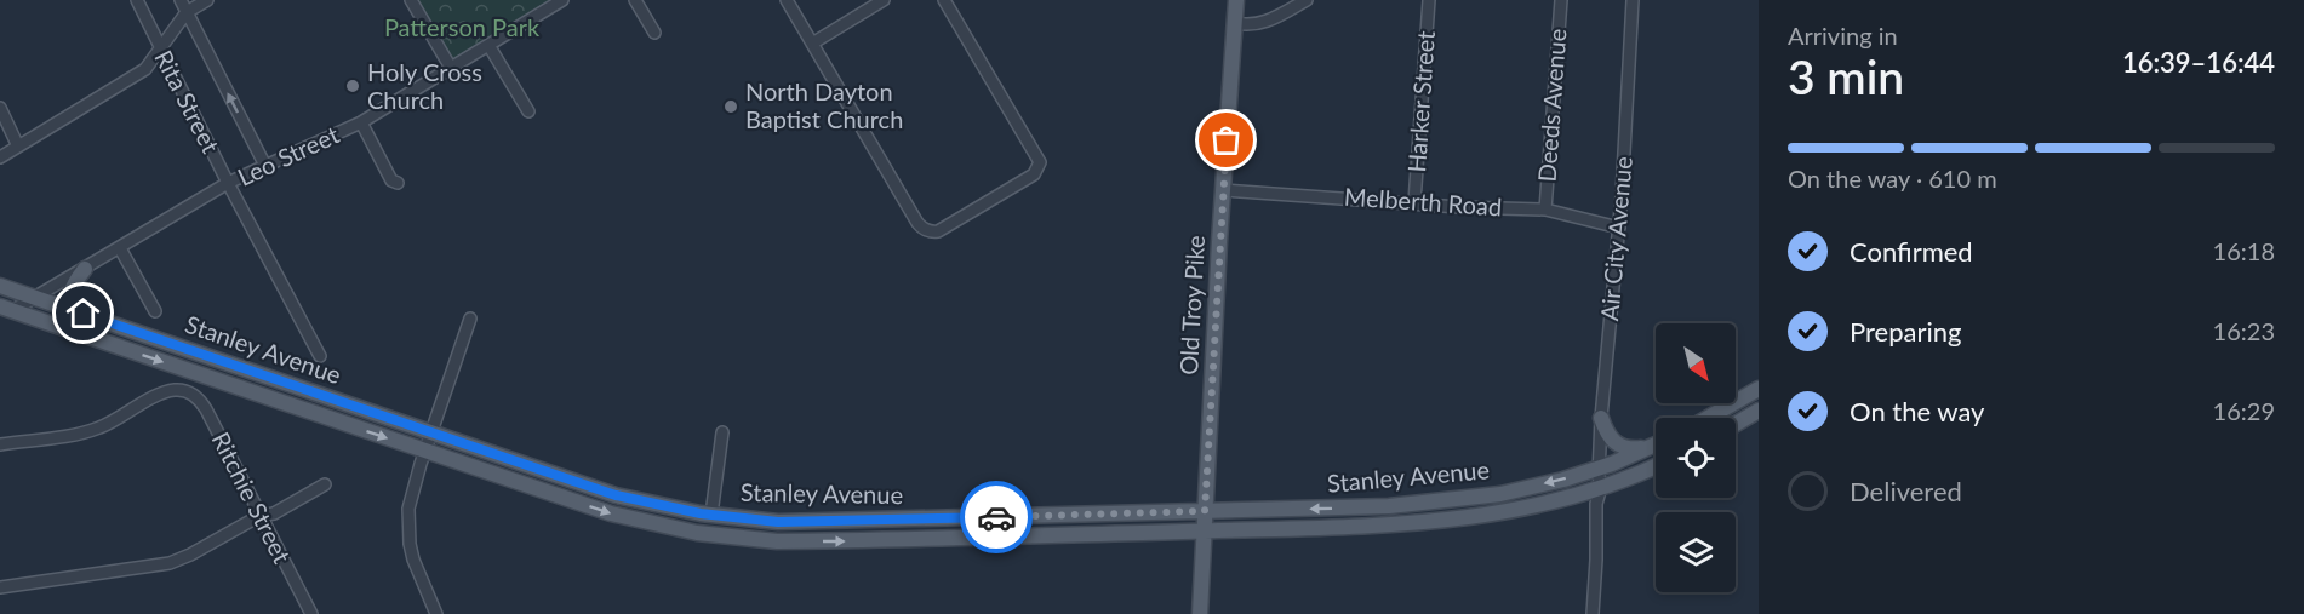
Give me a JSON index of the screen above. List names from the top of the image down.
{
  "streets": {
    "main road": ["Old Troy Pike", "Stanley Avenue"],
    "street": [
      "Rita Street",
      "Harker Street",
      "Deeds Avenue",
      "Leo Street",
      "Melberth Road",
      "Air City Avenue",
      "Ritchie Street"
    ]
  },
  "crossings": [
    ["Rita Street", "Leo Street"],
    ["Harker Street", "Melberth Road"],
    ["Deeds Avenue", "Melberth Road"],
    ["Leo Street", "Stanley Avenue"],
    ["Melberth Road", "Air City Avenue"],
    ["Melberth Road", "Old Troy Pike"],
    ["Air City Avenue", "Stanley Avenue"],
    ["Old Troy Pike", "Stanley Avenue"]
  ],
  "parks": ["Patterson Park"],
  "places": ["Holy Cross Church", "North Dayton Baptist Church"],
  "north": "bottom right",
  "page": {
    "heading": ["3 min", "Arriving in", "16:39–16:44"],
    "bar": "On the way · 610 m",
    "list": [
      ["Confirmed", "16:18"],
      ["Preparing", "16:23"],
      ["On the way", "16:29"],
      "Delivered"
    ]
  }
}
